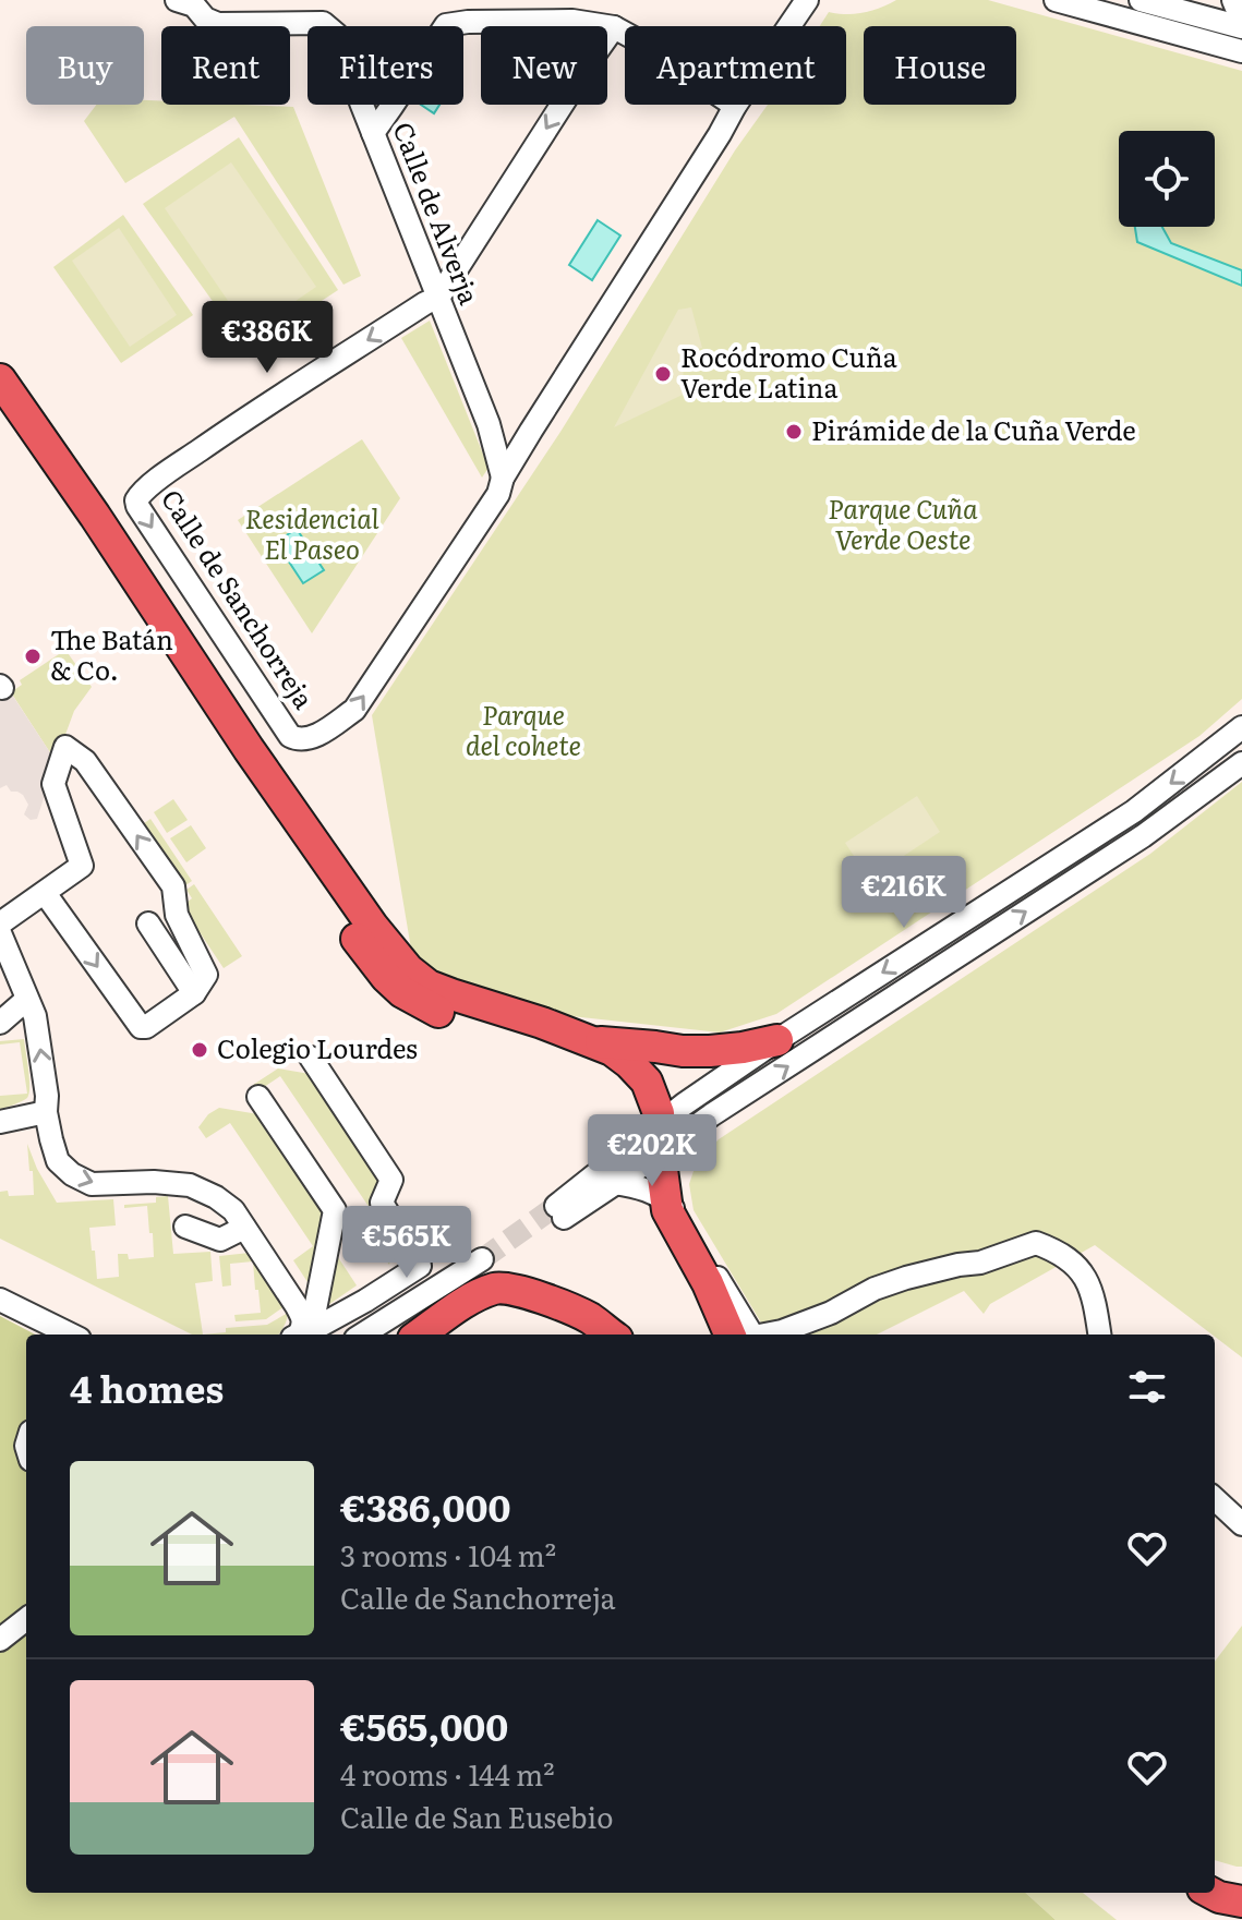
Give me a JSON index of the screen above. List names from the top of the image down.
{
  "streets": {
    "street": ["Calle de Alverja", "Calle de Sanchorreja"]
  },
  "crossings": [
    ["Calle de Alverja", "Calle de Sanchorreja"]
  ],
  "parks": ["Parque Cuña Verde Oeste", "Residencial El Paseo", "Parque del cohete"],
  "places": [
    "Rocódromo Cuña Verde Latina",
    "Pirámide de la Cuña Verde",
    "The Batán & Co.",
    "Colegio Lourdes"
  ],
  "page": {
    "chip": [
      "Buy",
      "Rent",
      "Filters",
      "New",
      "Apartment",
      "House"
    ],
    "price": [
      "€386K",
      "€216K",
      "€202K",
      "€565K"
    ],
    "heading": "4 homes",
    "list": [
      {
        "name": "€386,000",
        "note": "3 rooms · 104 m² · Calle de Sanchorreja"
      },
      {
        "name": "€565,000",
        "note": "4 rooms · 144 m² · Calle de San Eusebio"
      }
    ]
  }
}
